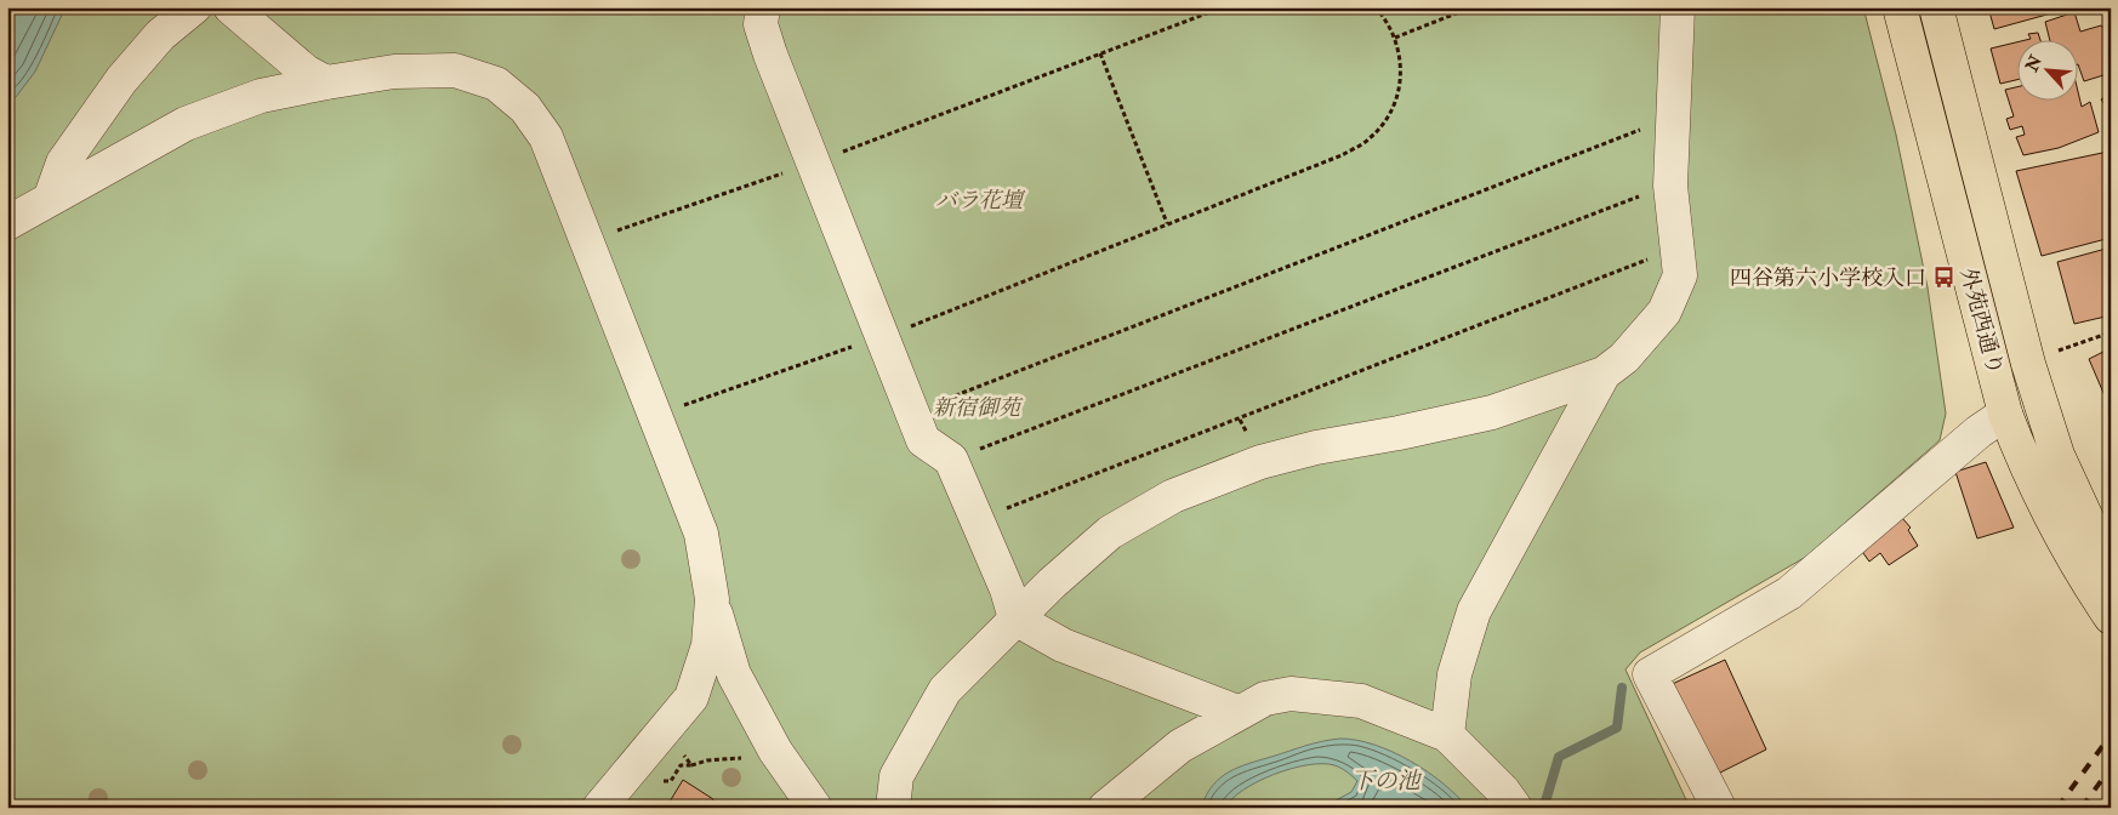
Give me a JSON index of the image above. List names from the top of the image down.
{
  "streets": {
    "main road": ["外苑西通り"]
  },
  "water": ["下の池"],
  "parks": ["バラ花壇", "新宿御苑"],
  "places": {
    "bus stop": ["四谷第六小学校入口"]
  },
  "north": "top left"
}
